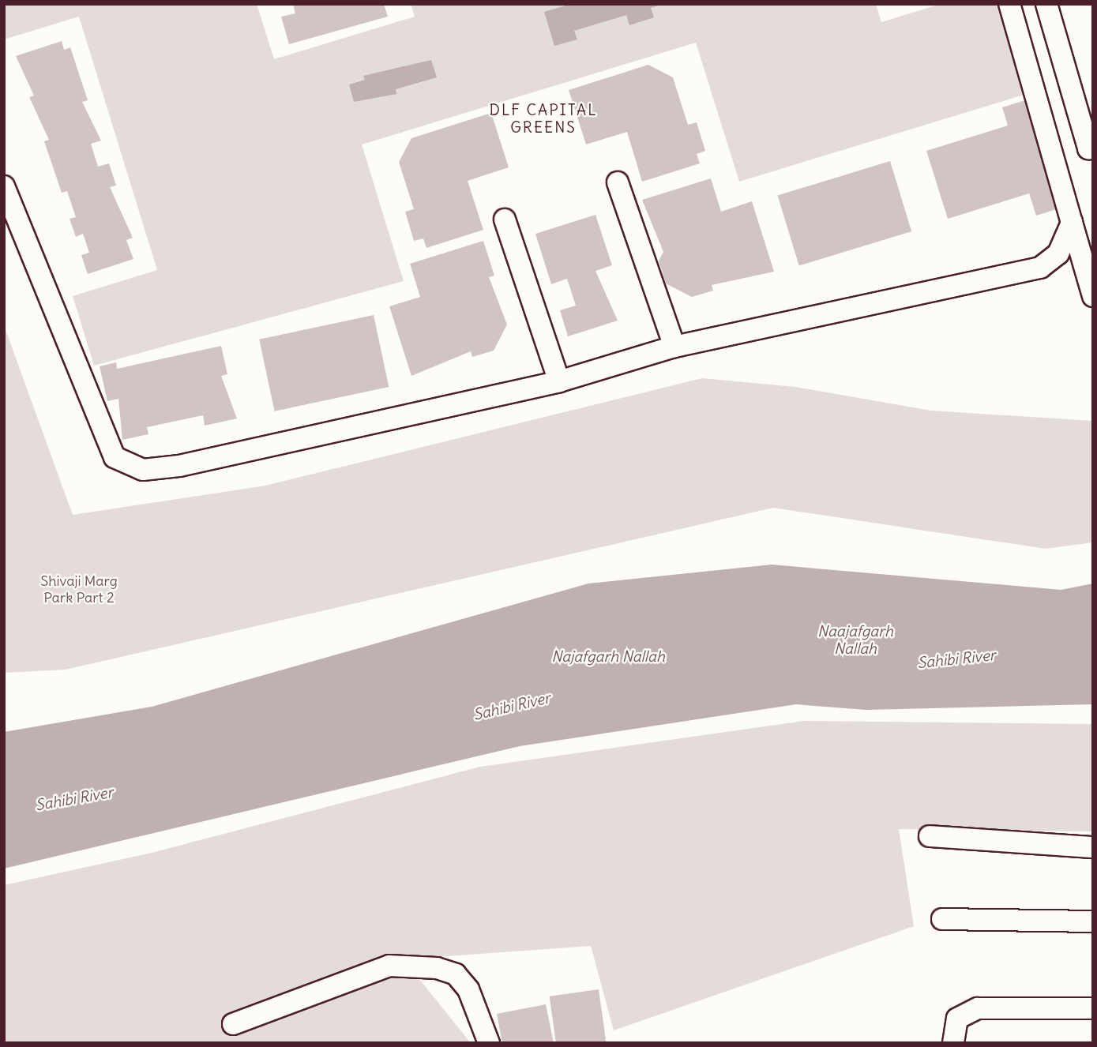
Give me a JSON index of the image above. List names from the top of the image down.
{
  "districts": ["DLF CAPITAL GREENS"],
  "water": ["Naajafgarh Nallah", "Najafgarh Nallah", "Sahibi River"],
  "parks": ["Shivaji Marg Park Part 2"]
}
